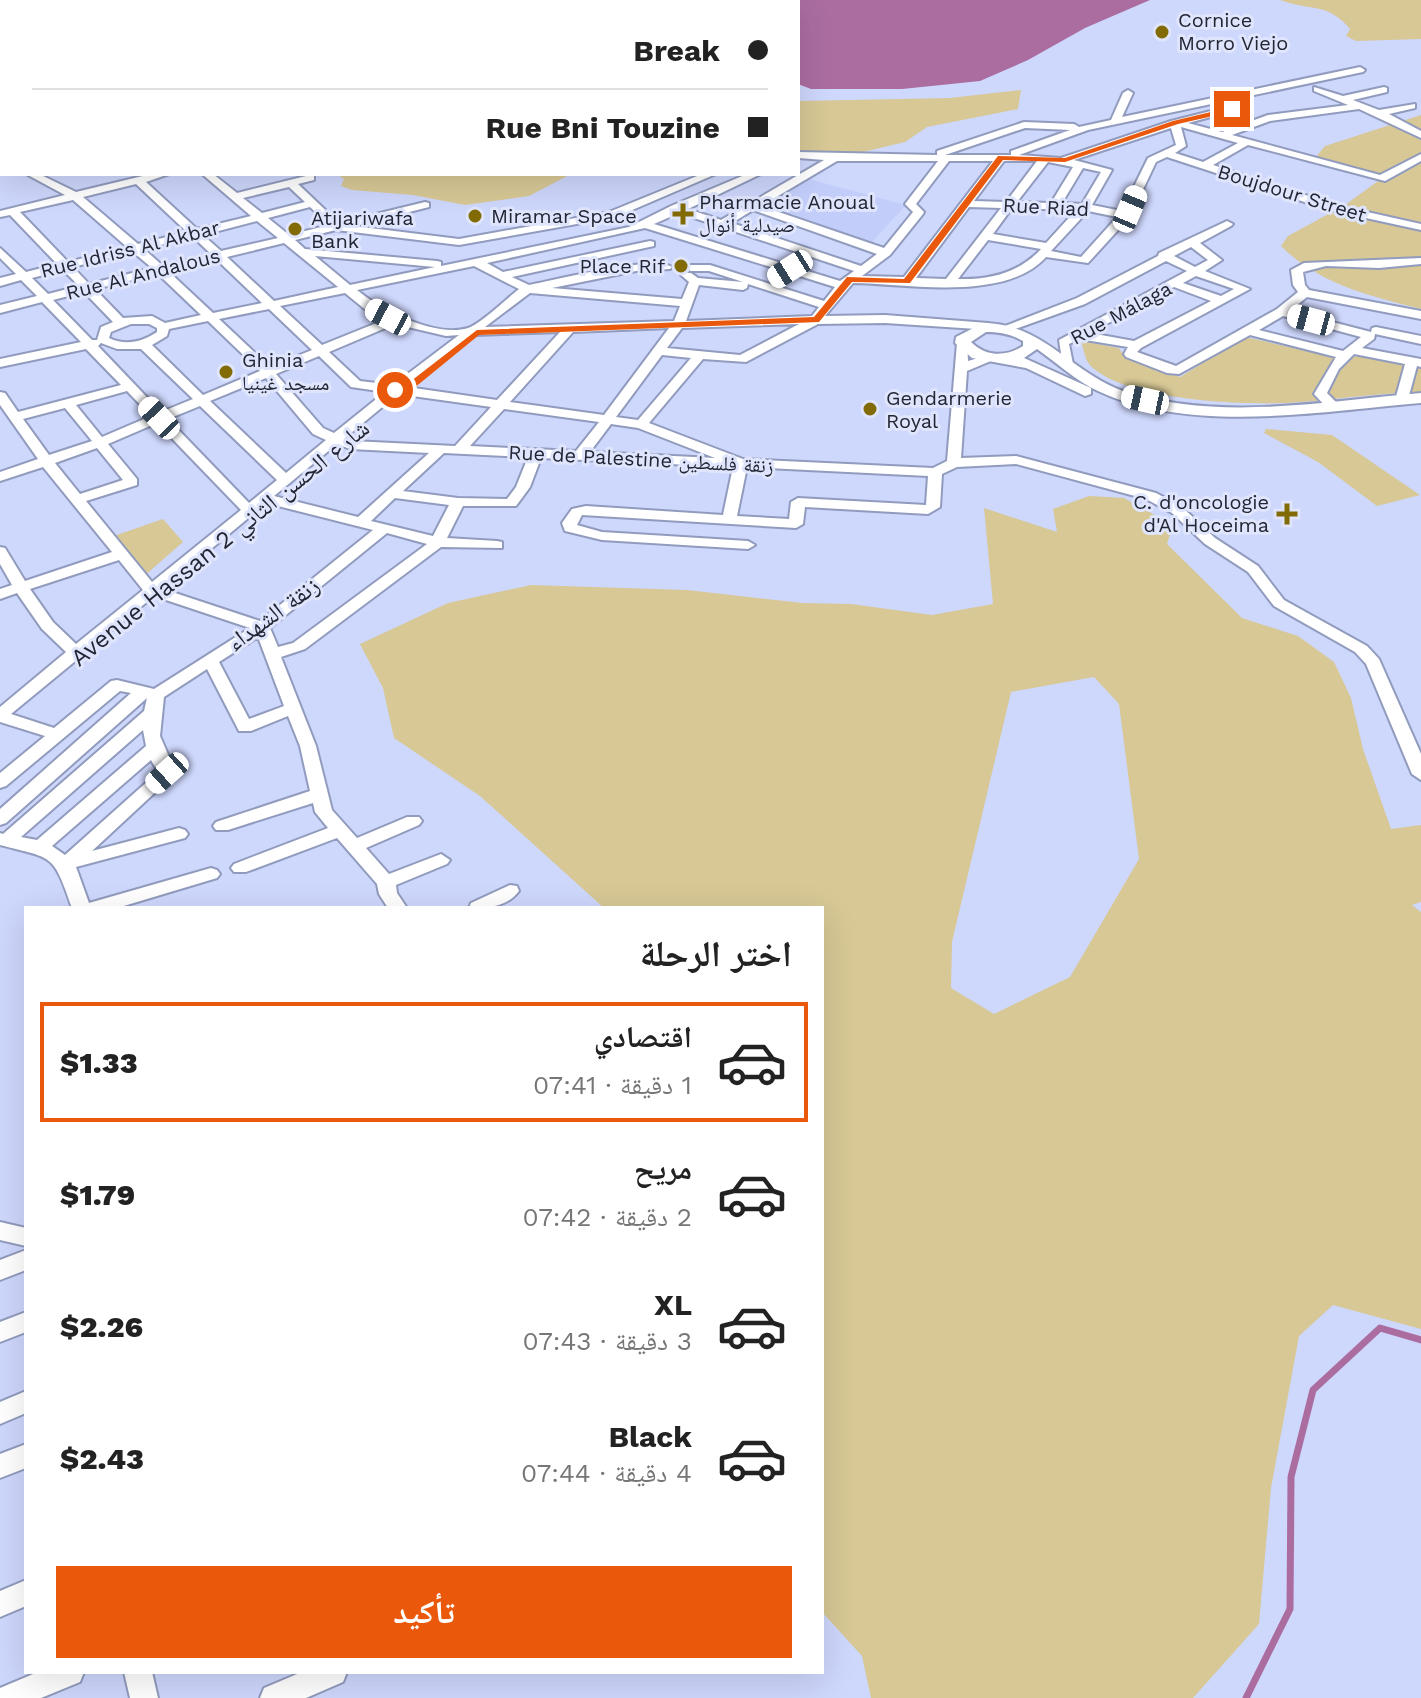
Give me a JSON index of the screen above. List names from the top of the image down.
{
  "streets": {
    "street": [
      "Boujdour Street",
      "Rue Riad",
      "Rue Idriss Al Akbar",
      "Rue Al Andalous",
      "Rue Málaga",
      "Rue de Palestine زنقة فلسطين",
      "Avenue Hassan 2 شارع الحسن الثاني",
      "زنقة الشهداء"
    ]
  },
  "crossings": [
    ["Rue de Palestine زنقة فلسطين", "Avenue Hassan 2 شارع الحسن الثاني"]
  ],
  "places": {
    "other": [
      "Cornice Morro Viejo",
      "Miramar Space",
      "Atijariwafa Bank",
      "Place Rif",
      "Ghinia مسجد غينيا",
      "Gendarmerie Royal"
    ],
    "health": ["Pharmacie Anoual صيدلية أنوال", "C. d'oncologie d'Al Hoceima"]
  },
  "page": {
    "banner": ["Break", "Rue Bni Touzine"],
    "heading": "اختر الرحلة",
    "list": [
      {
        "name": "اقتصادي",
        "note": "1 دقيقة · 07:41",
        "value": "$1.33"
      },
      {
        "name": "مريح",
        "note": "2 دقيقة · 07:42",
        "value": "$1.79"
      },
      {
        "name": "XL",
        "note": "3 دقيقة · 07:43",
        "value": "$2.26"
      },
      {
        "name": "Black",
        "note": "4 دقيقة · 07:44",
        "value": "$2.43"
      }
    ],
    "buttons": "تأكيد"
  }
}
